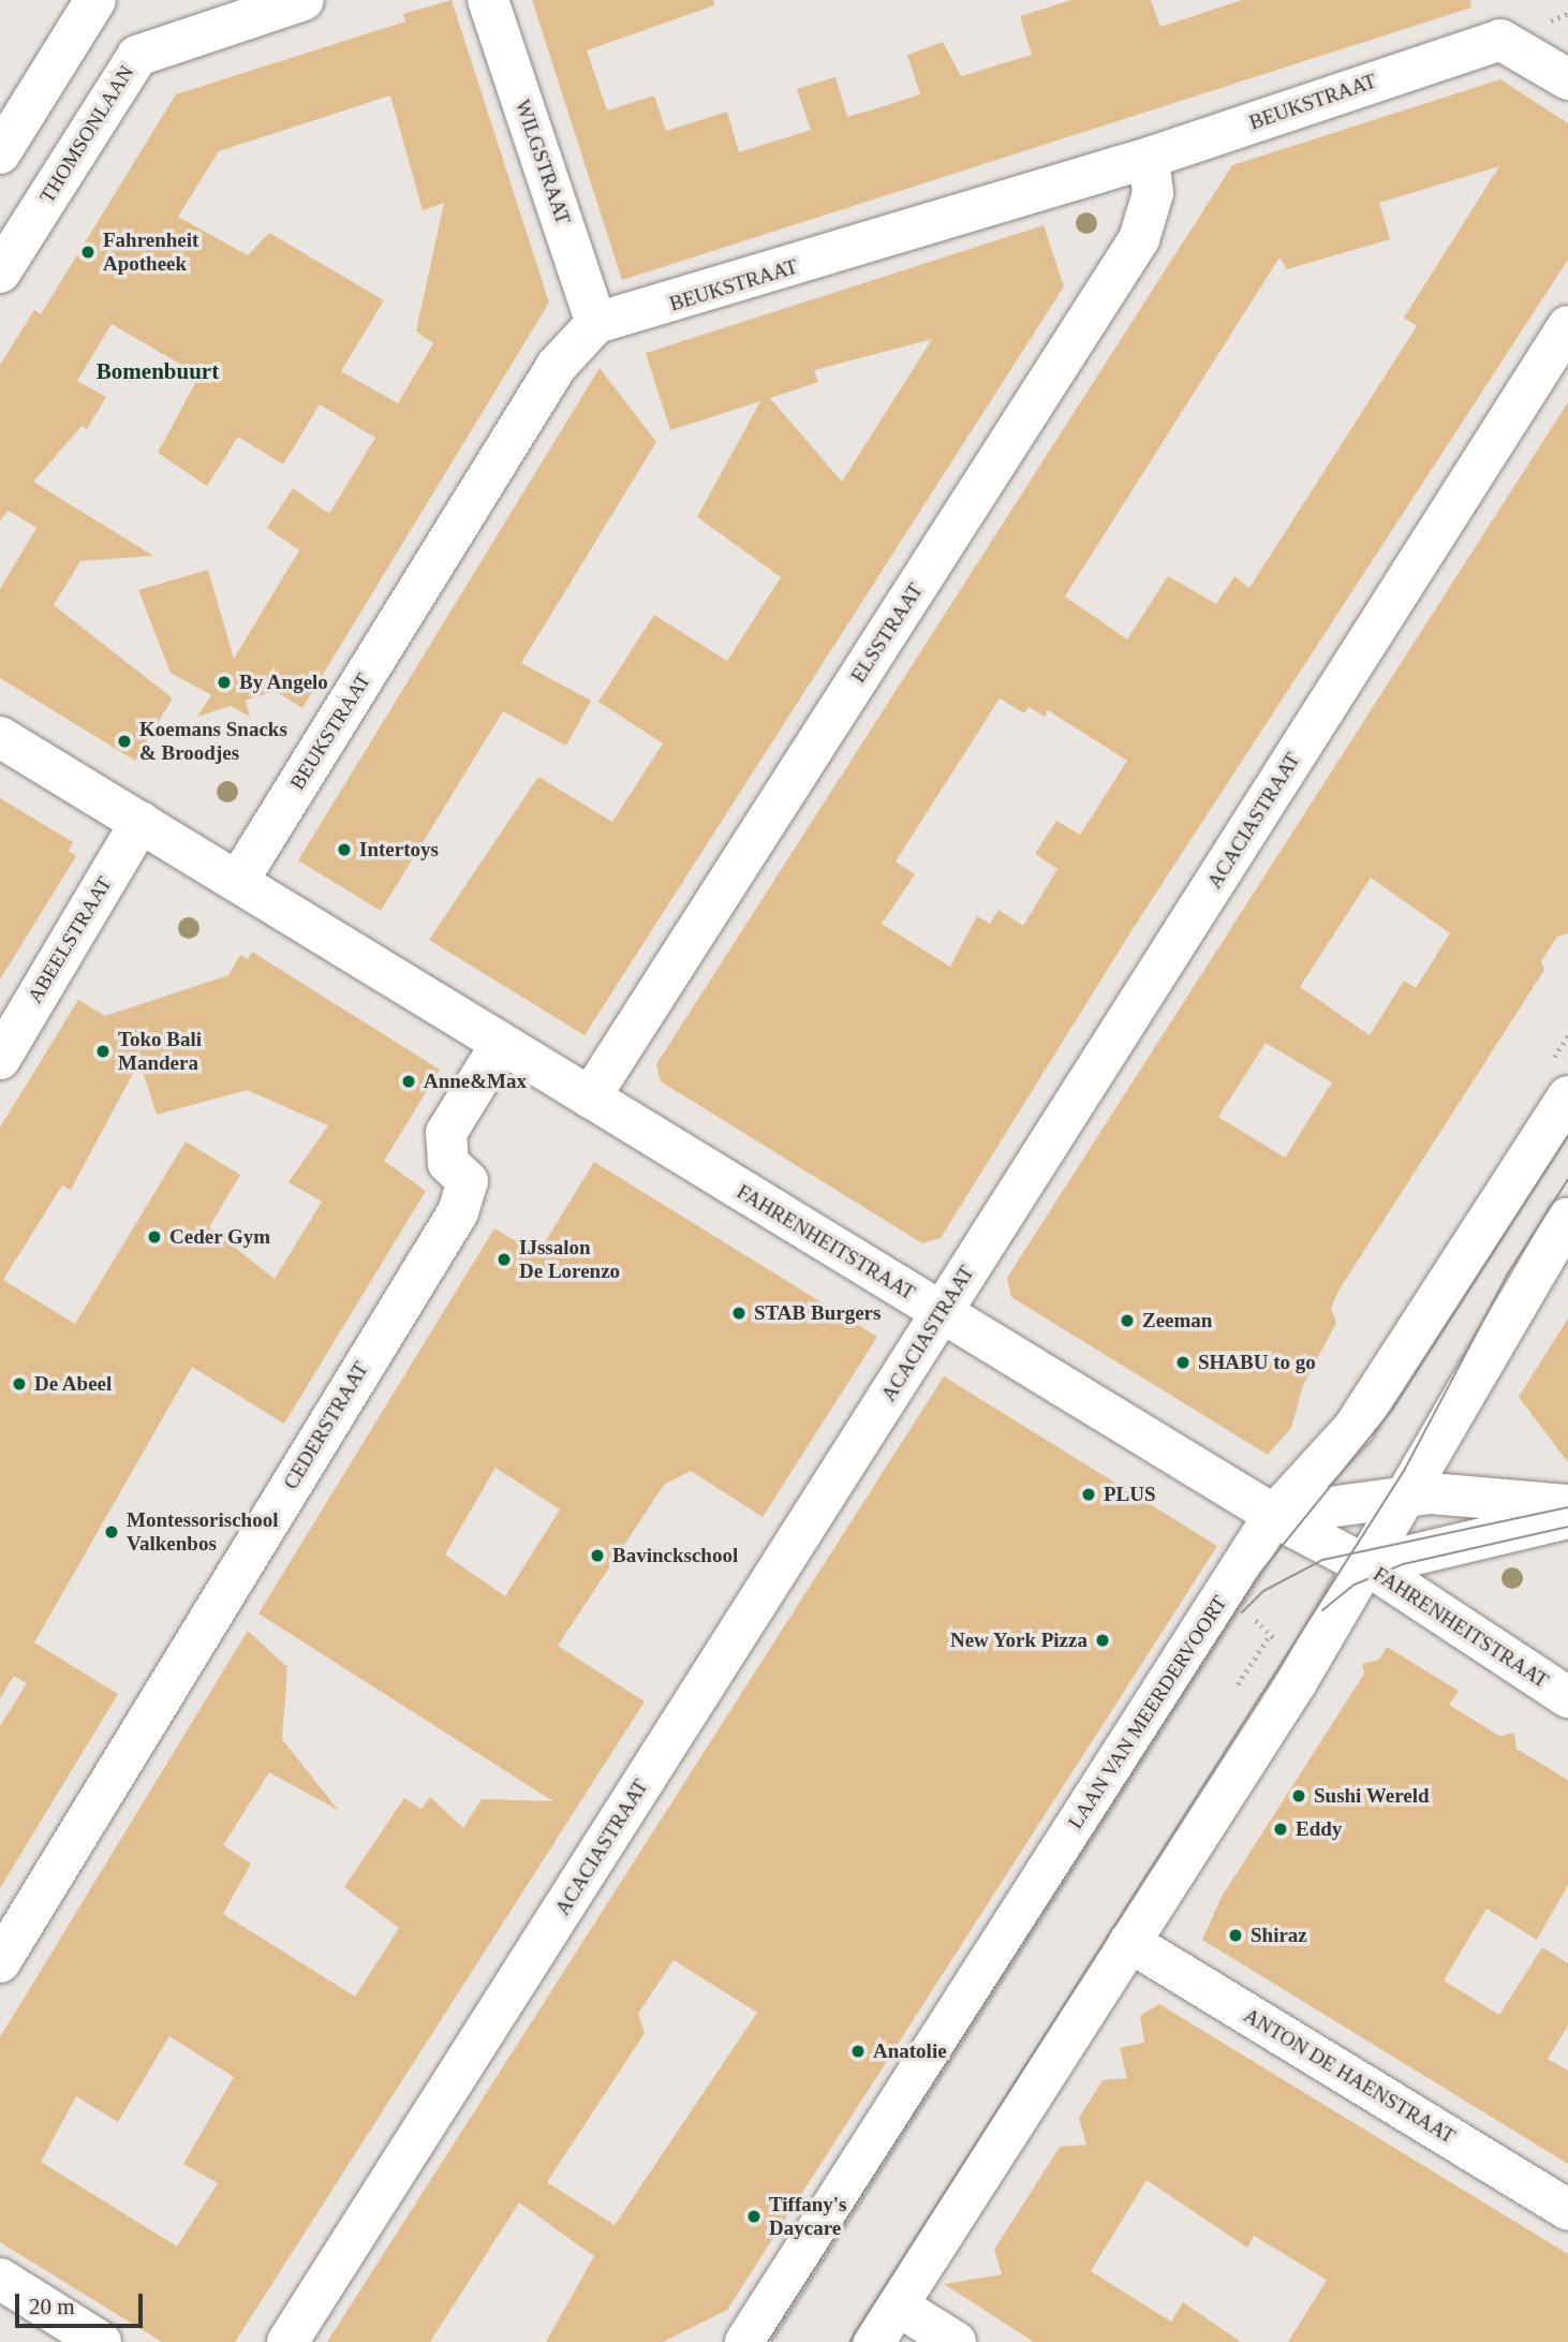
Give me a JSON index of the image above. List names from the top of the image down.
{
  "streets": {
    "street": [
      "BEUKSTRAAT",
      "THOMSONLAAN",
      "WILGSTRAAT",
      "ELSSTRAAT",
      "ACACIASTRAAT",
      "ABEELSTRAAT",
      "FAHRENHEITSTRAAT",
      "CEDERSTRAAT",
      "LAAN VAN MEERDERVOORT",
      "ANTON DE HAENSTRAAT"
    ]
  },
  "crossings": [
    ["BEUKSTRAAT", "WILGSTRAAT"],
    ["BEUKSTRAAT", "ELSSTRAAT"],
    ["BEUKSTRAAT", "FAHRENHEITSTRAAT"],
    ["ELSSTRAAT", "FAHRENHEITSTRAAT"],
    ["ACACIASTRAAT", "FAHRENHEITSTRAAT"],
    ["ABEELSTRAAT", "FAHRENHEITSTRAAT"],
    ["FAHRENHEITSTRAAT", "CEDERSTRAAT"],
    ["FAHRENHEITSTRAAT", "LAAN VAN MEERDERVOORT"]
  ],
  "districts": ["Bomenbuurt"],
  "places": [
    "Fahrenheit Apotheek",
    "By Angelo",
    "Koemans Snacks & Broodjes",
    "Intertoys",
    "Toko Bali Mandera",
    "Anne&Max",
    "Ceder Gym",
    "IJssalon De Lorenzo",
    "STAB Burgers",
    "Zeeman",
    "SHABU to go",
    "De Abeel",
    "PLUS",
    "Montessorischool Valkenbos",
    "Bavinckschool",
    "New York Pizza",
    "Sushi Wereld",
    "Eddy",
    "Shiraz",
    "Anatolie",
    "Tiffany's Daycare"
  ],
  "scale_bar": "20 m"
}
